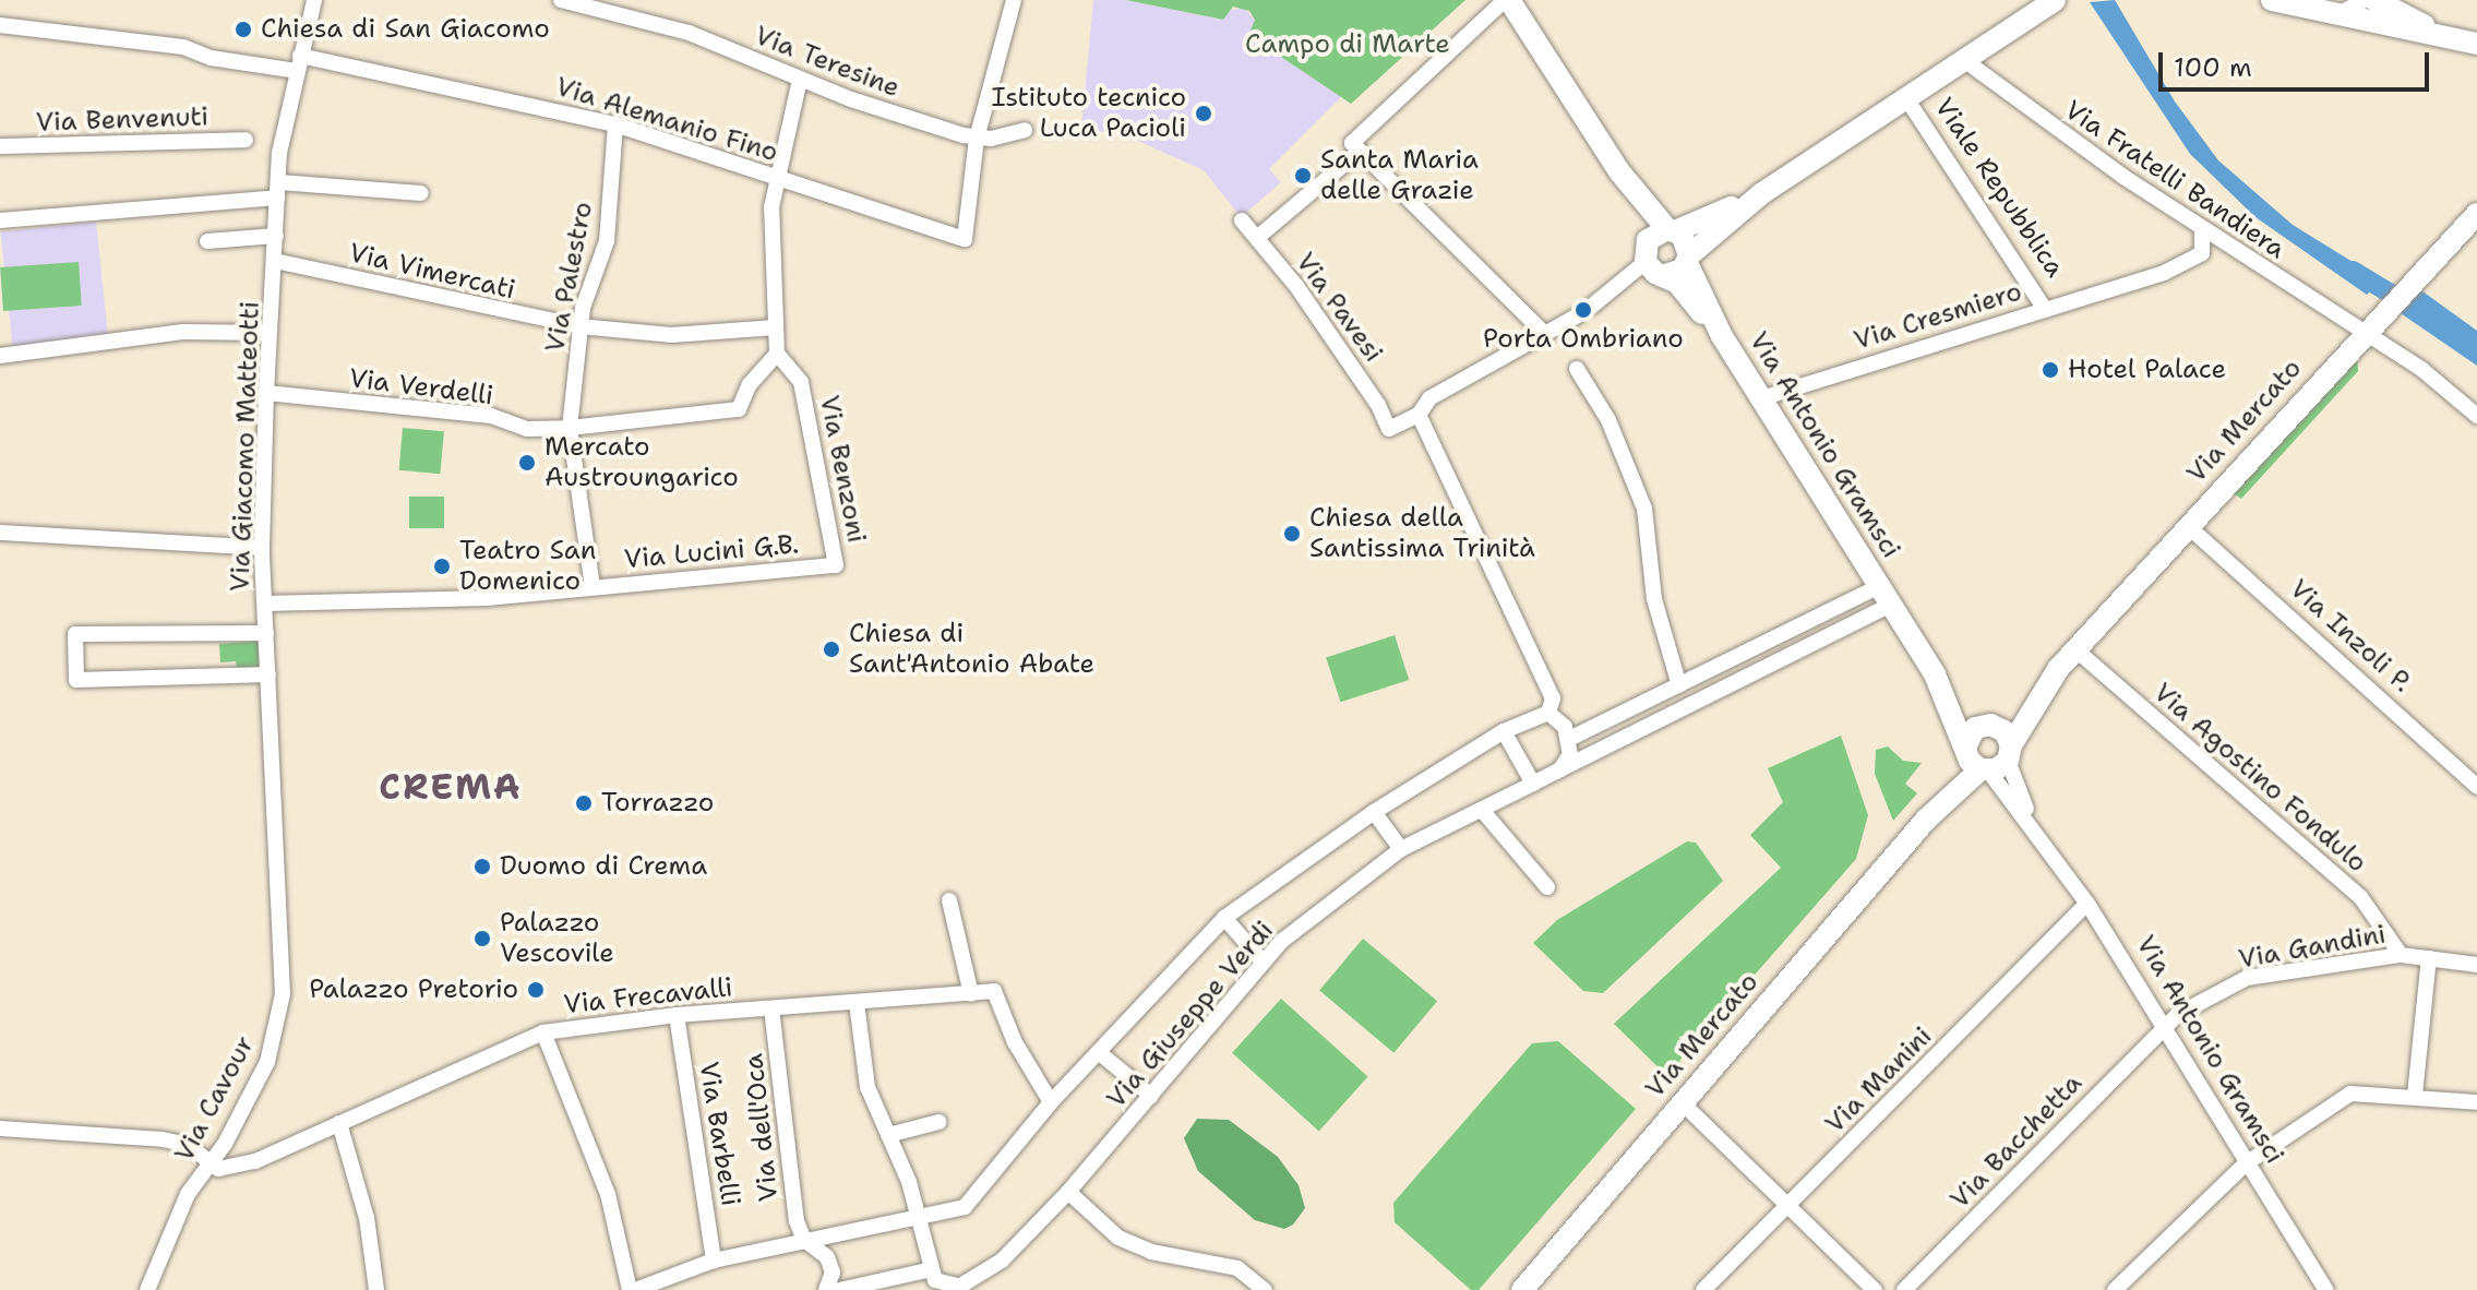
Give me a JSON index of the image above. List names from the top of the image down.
{
  "streets": {
    "street": [
      "Via Teresine",
      "Via Benvenuti",
      "Via Alemanio Fino",
      "Via Fratelli Bandiera",
      "Viale Repubblica",
      "Via Vimercati",
      "Via Palestro",
      "Via Pavesi",
      "Via Cresmiero",
      "Via Verdelli",
      "Via Mercato",
      "Via Antonio Gramsci",
      "Via Giacomo Matteotti",
      "Via Benzoni",
      "Via Lucini G.B.",
      "Via Inzoli P.",
      "Via Agostino Fondulo",
      "Via Gandini",
      "Via Frecavalli",
      "Via Giuseppe Verdi",
      "Via Manini",
      "Via Cavour",
      "Via dell'Oca",
      "Via Barbelli",
      "Via Bacchetta"
    ]
  },
  "crossings": [
    ["Via Teresine", "Via Alemanio Fino"],
    ["Via Alemanio Fino", "Via Palestro"],
    ["Via Alemanio Fino", "Via Giacomo Matteotti"],
    ["Via Fratelli Bandiera", "Viale Repubblica"],
    ["Via Fratelli Bandiera", "Via Cresmiero"],
    ["Via Fratelli Bandiera", "Via Mercato"],
    ["Viale Repubblica", "Via Pavesi"],
    ["Viale Repubblica", "Via Cresmiero"],
    ["Viale Repubblica", "Via Antonio Gramsci"],
    ["Via Vimercati", "Via Palestro"],
    ["Via Vimercati", "Via Giacomo Matteotti"],
    ["Via Palestro", "Via Verdelli"],
    ["Via Palestro", "Via Lucini G.B."],
    ["Via Cresmiero", "Via Antonio Gramsci"],
    ["Via Verdelli", "Via Giacomo Matteotti"],
    ["Via Verdelli", "Via Benzoni"],
    ["Via Mercato", "Via Antonio Gramsci"],
    ["Via Mercato", "Via Inzoli P."],
    ["Via Mercato", "Via Agostino Fondulo"],
    ["Via Antonio Gramsci", "Via Gandini"],
    ["Via Antonio Gramsci", "Via Giuseppe Verdi"],
    ["Via Antonio Gramsci", "Via Manini"],
    ["Via Antonio Gramsci", "Via Bacchetta"],
    ["Via Giacomo Matteotti", "Via Lucini G.B."],
    ["Via Giacomo Matteotti", "Via Cavour"],
    ["Via Benzoni", "Via Lucini G.B."],
    ["Via Agostino Fondulo", "Via Gandini"],
    ["Via Gandini", "Via Bacchetta"],
    ["Via Frecavalli", "Via Cavour"],
    ["Via Frecavalli", "Via dell'Oca"],
    ["Via Frecavalli", "Via Barbelli"]
  ],
  "districts": ["CREMA"],
  "parks": ["Campo di Marte"],
  "places": [
    "Chiesa di San Giacomo",
    "Istituto tecnico Luca Pacioli",
    "Santa Maria delle Grazie",
    "Porta Ombriano",
    "Hotel Palace",
    "Mercato Austroungarico",
    "Chiesa della Santissima Trinità",
    "Teatro San Domenico",
    "Chiesa di Sant'Antonio Abate",
    "Torrazzo",
    "Duomo di Crema",
    "Palazzo Vescovile",
    "Palazzo Pretorio"
  ],
  "scale_bar": "100 m"
}
